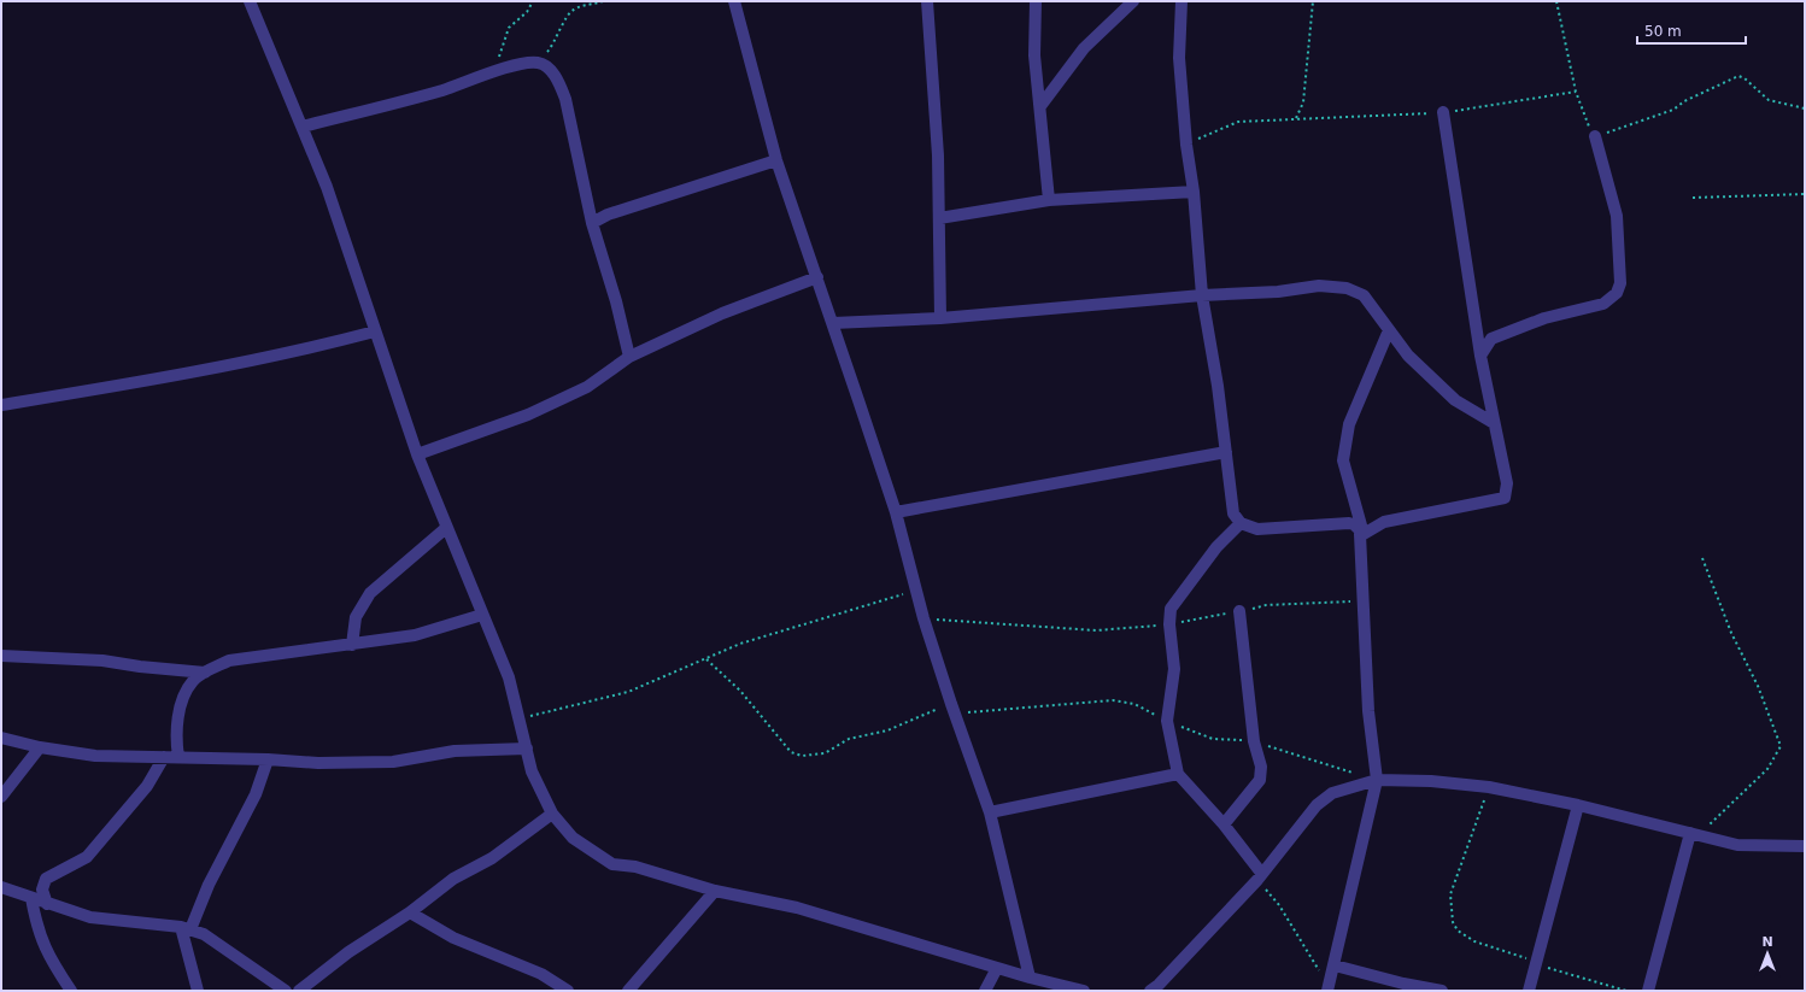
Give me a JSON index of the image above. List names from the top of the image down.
{
  "scale_bar": "50 m",
  "north": "top"
}
